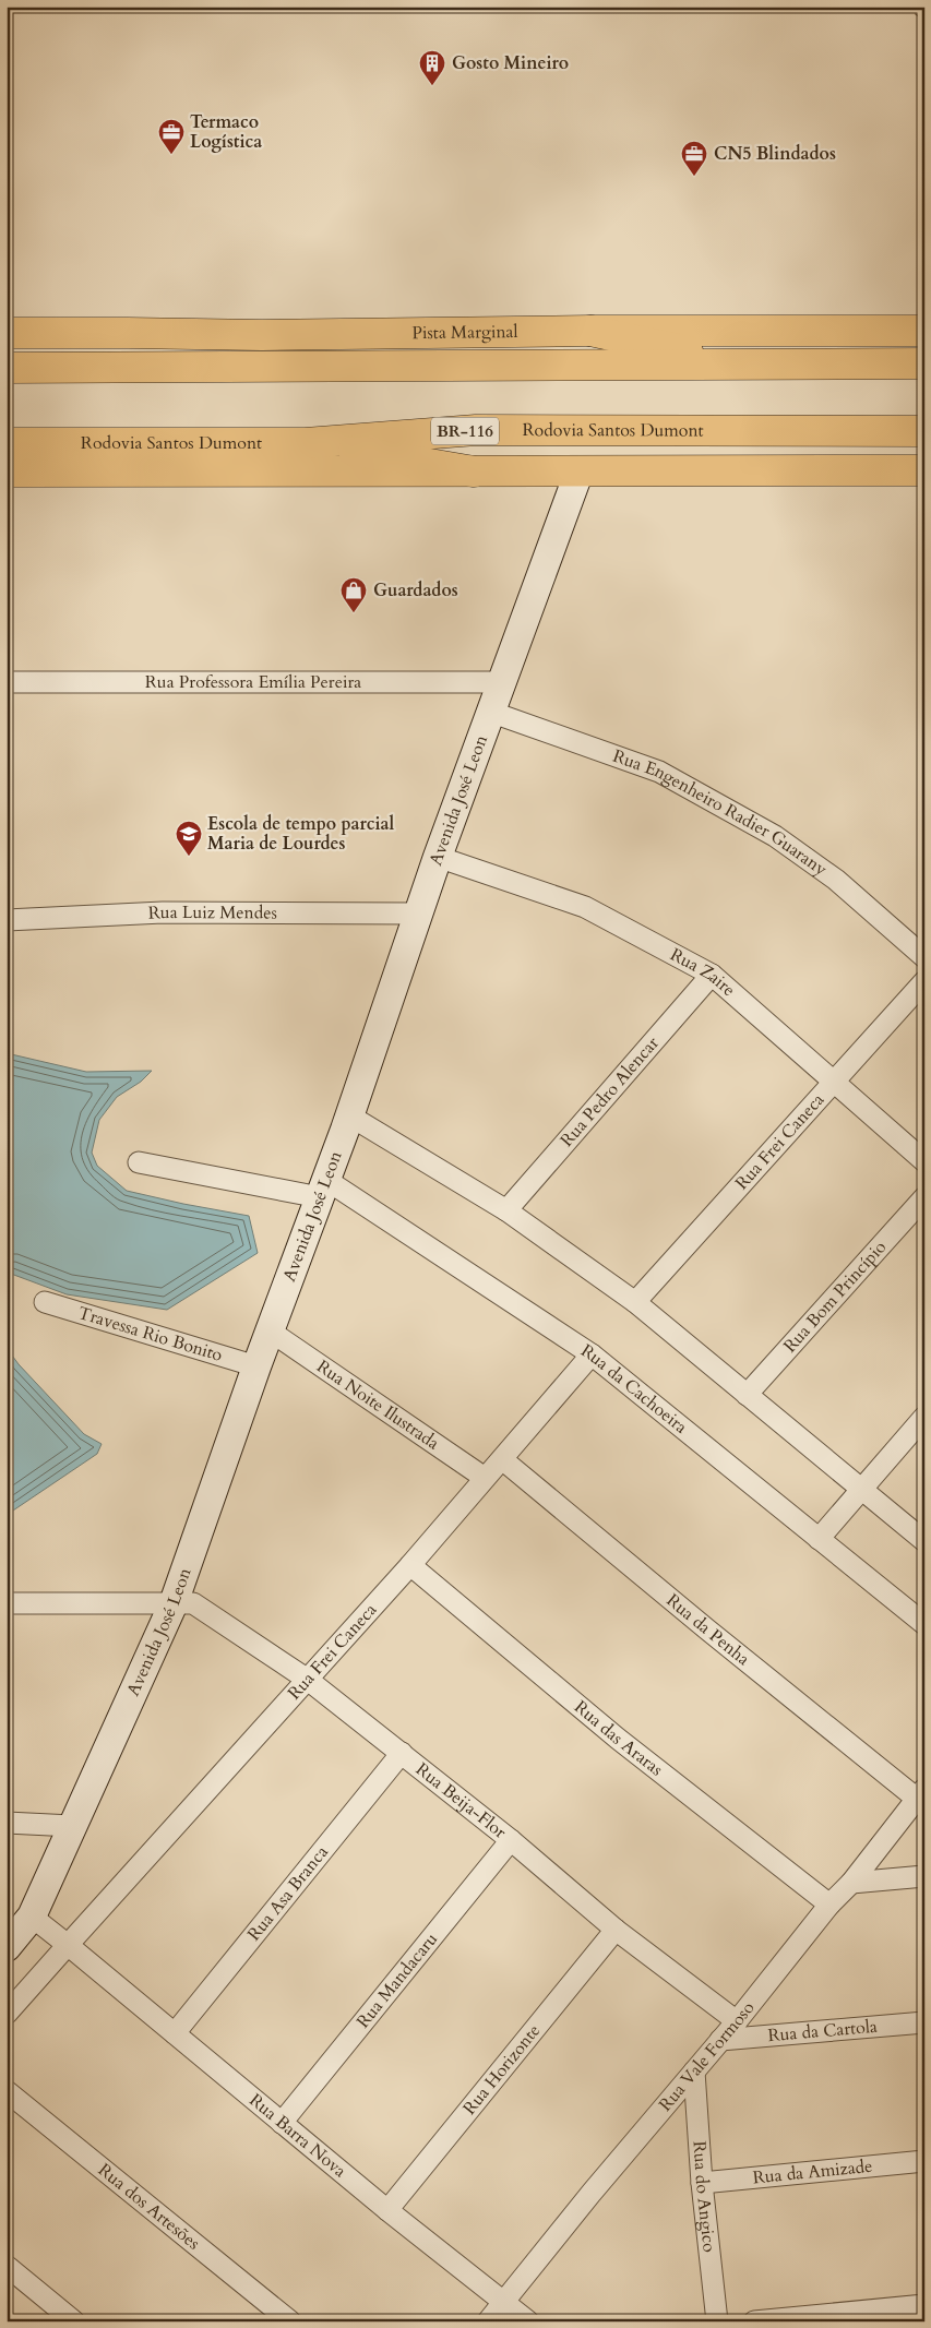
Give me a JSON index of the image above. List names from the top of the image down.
{
  "streets": {
    "main road": [
      "Pista Marginal",
      "BR-116",
      "Rodovia Santos Dumont",
      "Avenida José Leon"
    ],
    "street": [
      "Rua Professora Emília Pereira",
      "Rua Engenheiro Radier Guarany",
      "Rua Luiz Mendes",
      "Rua Zaire",
      "Rua Pedro Alencar",
      "Rua Frei Caneca",
      "Rua Bom Princípio",
      "Travessa Rio Bonito",
      "Rua da Cachoeira",
      "Rua Noite Ilustrada",
      "Rua da Penha",
      "Rua das Araras",
      "Rua Beija-Flor",
      "Rua Asa Branca",
      "Rua Mandacaru",
      "Rua da Cartola",
      "Rua Vale Formoso",
      "Rua Horizonte",
      "Rua Barra Nova",
      "Rua da Amizade",
      "Rua do Angico",
      "Rua dos Artesões"
    ]
  },
  "crossings": [
    ["BR-116", "Avenida José Leon"],
    ["Rua Professora Emília Pereira", "Avenida José Leon"],
    ["Avenida José Leon", "Rua Engenheiro Radier Guarany"],
    ["Avenida José Leon", "Rua Luiz Mendes"],
    ["Avenida José Leon", "Rua Zaire"],
    ["Avenida José Leon", "Travessa Rio Bonito"],
    ["Avenida José Leon", "Rua da Cachoeira"],
    ["Avenida José Leon", "Rua Noite Ilustrada"],
    ["Avenida José Leon", "Rua Beija-Flor"],
    ["Rua Zaire", "Rua Pedro Alencar"],
    ["Rua Zaire", "Rua Frei Caneca"],
    ["Rua Frei Caneca", "Rua da Cachoeira"],
    ["Rua Frei Caneca", "Rua Noite Ilustrada"],
    ["Rua Frei Caneca", "Rua da Penha"],
    ["Rua Frei Caneca", "Rua das Araras"],
    ["Rua Frei Caneca", "Rua Beija-Flor"],
    ["Rua Frei Caneca", "Rua Barra Nova"],
    ["Rua da Penha", "Rua Vale Formoso"],
    ["Rua das Araras", "Rua Vale Formoso"],
    ["Rua Beija-Flor", "Rua Asa Branca"],
    ["Rua Beija-Flor", "Rua Mandacaru"],
    ["Rua Beija-Flor", "Rua Vale Formoso"],
    ["Rua Beija-Flor", "Rua Horizonte"],
    ["Rua Asa Branca", "Rua Barra Nova"],
    ["Rua Mandacaru", "Rua Barra Nova"],
    ["Rua da Cartola", "Rua Vale Formoso"],
    ["Rua Vale Formoso", "Rua Barra Nova"],
    ["Rua Vale Formoso", "Rua do Angico"],
    ["Rua Horizonte", "Rua Barra Nova"],
    ["Rua da Amizade", "Rua do Angico"]
  ],
  "places": {
    "building": ["Gosto Mineiro"],
    "office": ["Termaco Logística", "CN5 Blindados"],
    "shop": ["Guardados"],
    "school or university": ["Escola de tempo parcial Maria de Lourdes"]
  }
}
